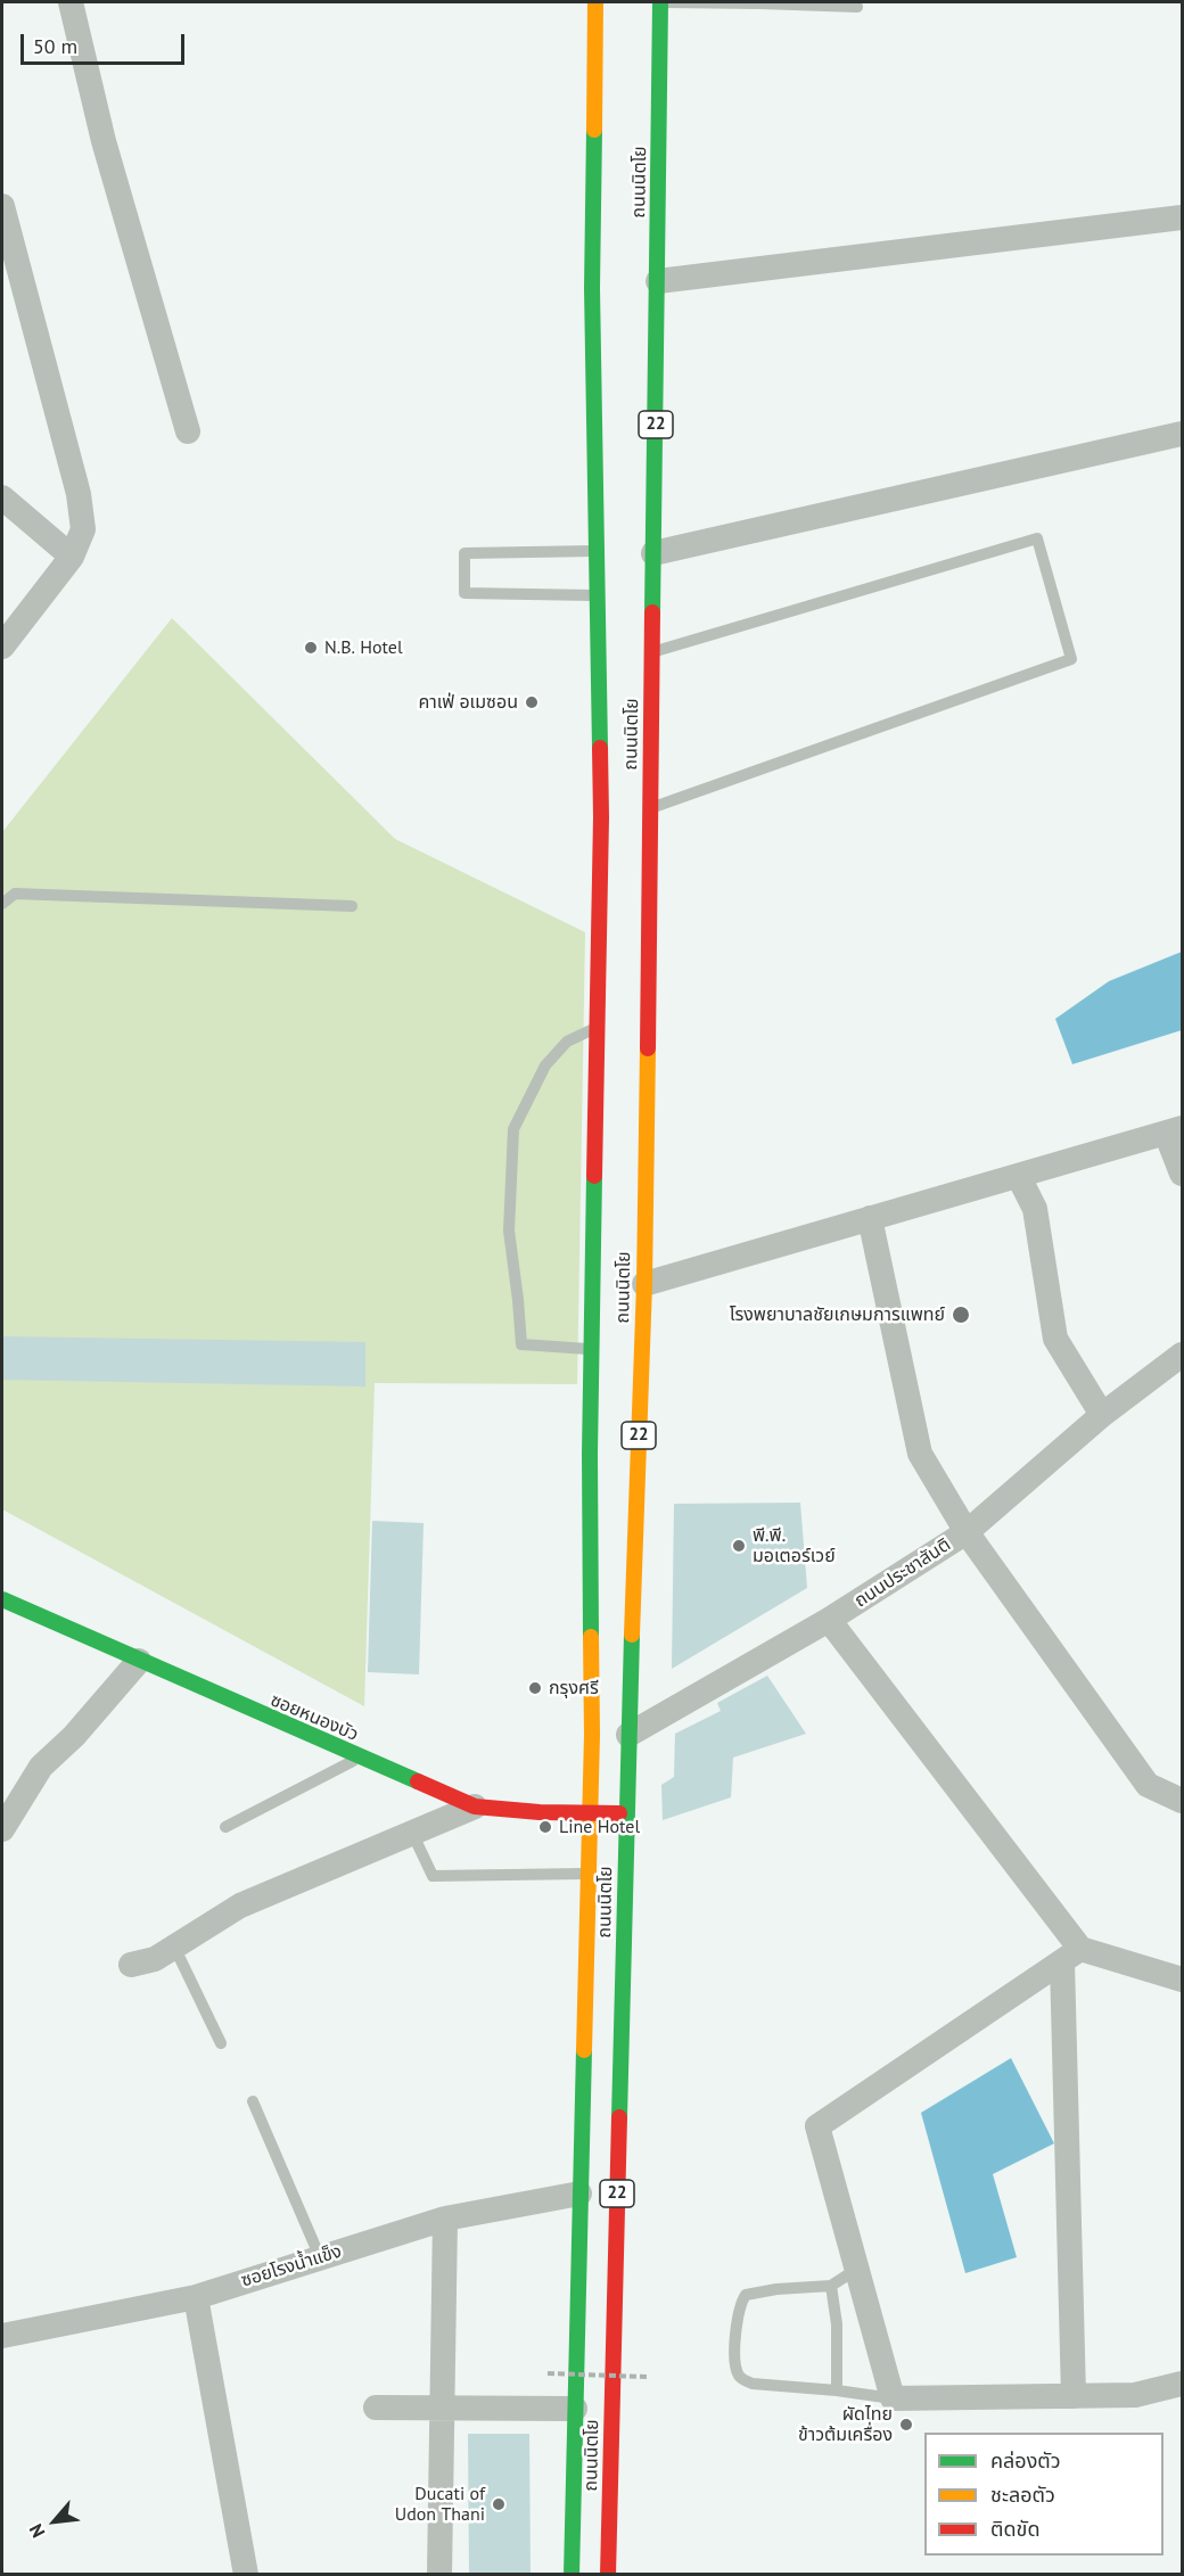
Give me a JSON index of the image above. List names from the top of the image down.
{
  "streets": {
    "main road": ["ถนนนิตโย", "22", "ซอยหนองบัว"],
    "street": ["ถนนประชาสันติ", "ซอยโรงน้ำแข็ง"]
  },
  "crossings": [
    ["ถนนนิตโย", "ถนนประชาสันติ"],
    ["ถนนนิตโย", "ซอยหนองบัว"],
    ["ถนนนิตโย", "ซอยโรงน้ำแข็ง"]
  ],
  "places": [
    "N.B. Hotel",
    "คาเฟ่ อเมซอน",
    "โรงพยาบาลชัยเกษมการแพทย์",
    "พี.พี. มอเตอร์เวย์",
    "กรุงศรี",
    "Line Hotel",
    "ผัดไทย ข้าวต้มเครื่อง",
    "Ducati of Udon Thani"
  ],
  "legend": ["คล่องตัว", "ชะลอตัว", "ติดขัด"],
  "scale_bar": "50 m",
  "north": "bottom left"
}
